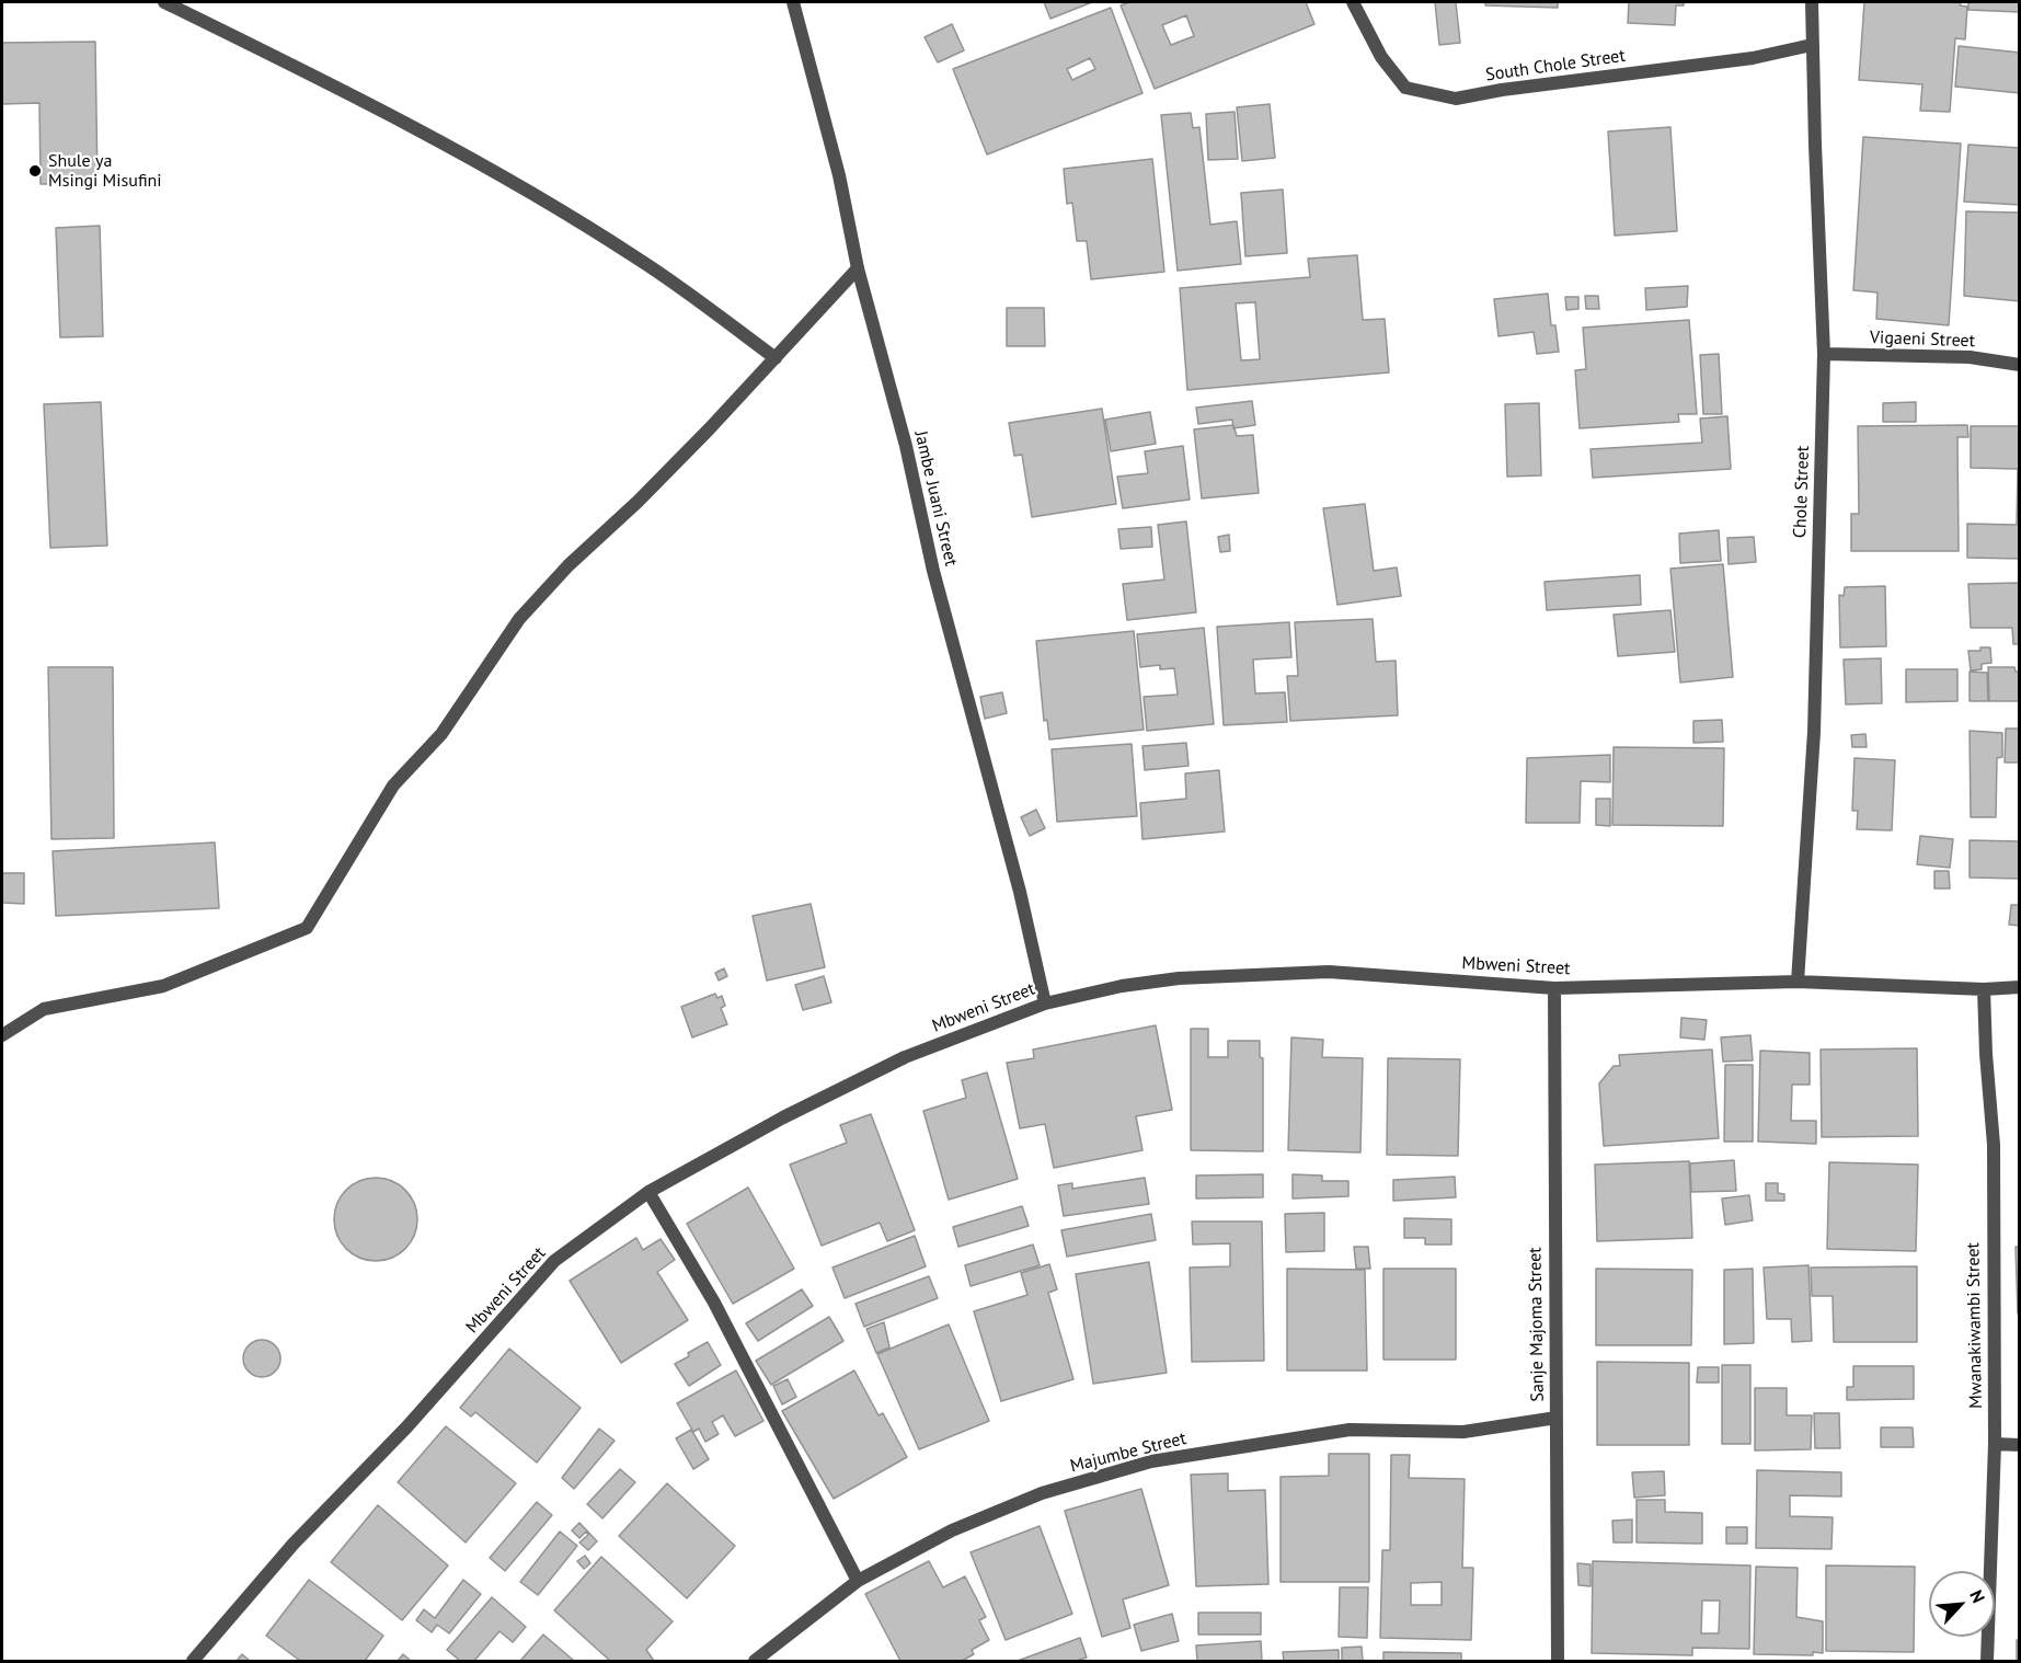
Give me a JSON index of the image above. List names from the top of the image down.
{
  "streets": {
    "street": [
      "South Chole Street",
      "Vigaeni Street",
      "Chole Street",
      "Jambe Juani Street",
      "Mbweni Street",
      "Sanje Majoma Street",
      "Mwanakiwambi Street",
      "Majumbe Street"
    ]
  },
  "crossings": [
    ["South Chole Street", "Chole Street"],
    ["Vigaeni Street", "Chole Street"],
    ["Chole Street", "Mbweni Street"],
    ["Jambe Juani Street", "Mbweni Street"],
    ["Mbweni Street", "Sanje Majoma Street"],
    ["Mbweni Street", "Mwanakiwambi Street"],
    ["Sanje Majoma Street", "Majumbe Street"]
  ],
  "places": ["Shule ya Msingi Misufini"],
  "north": "top right"
}
